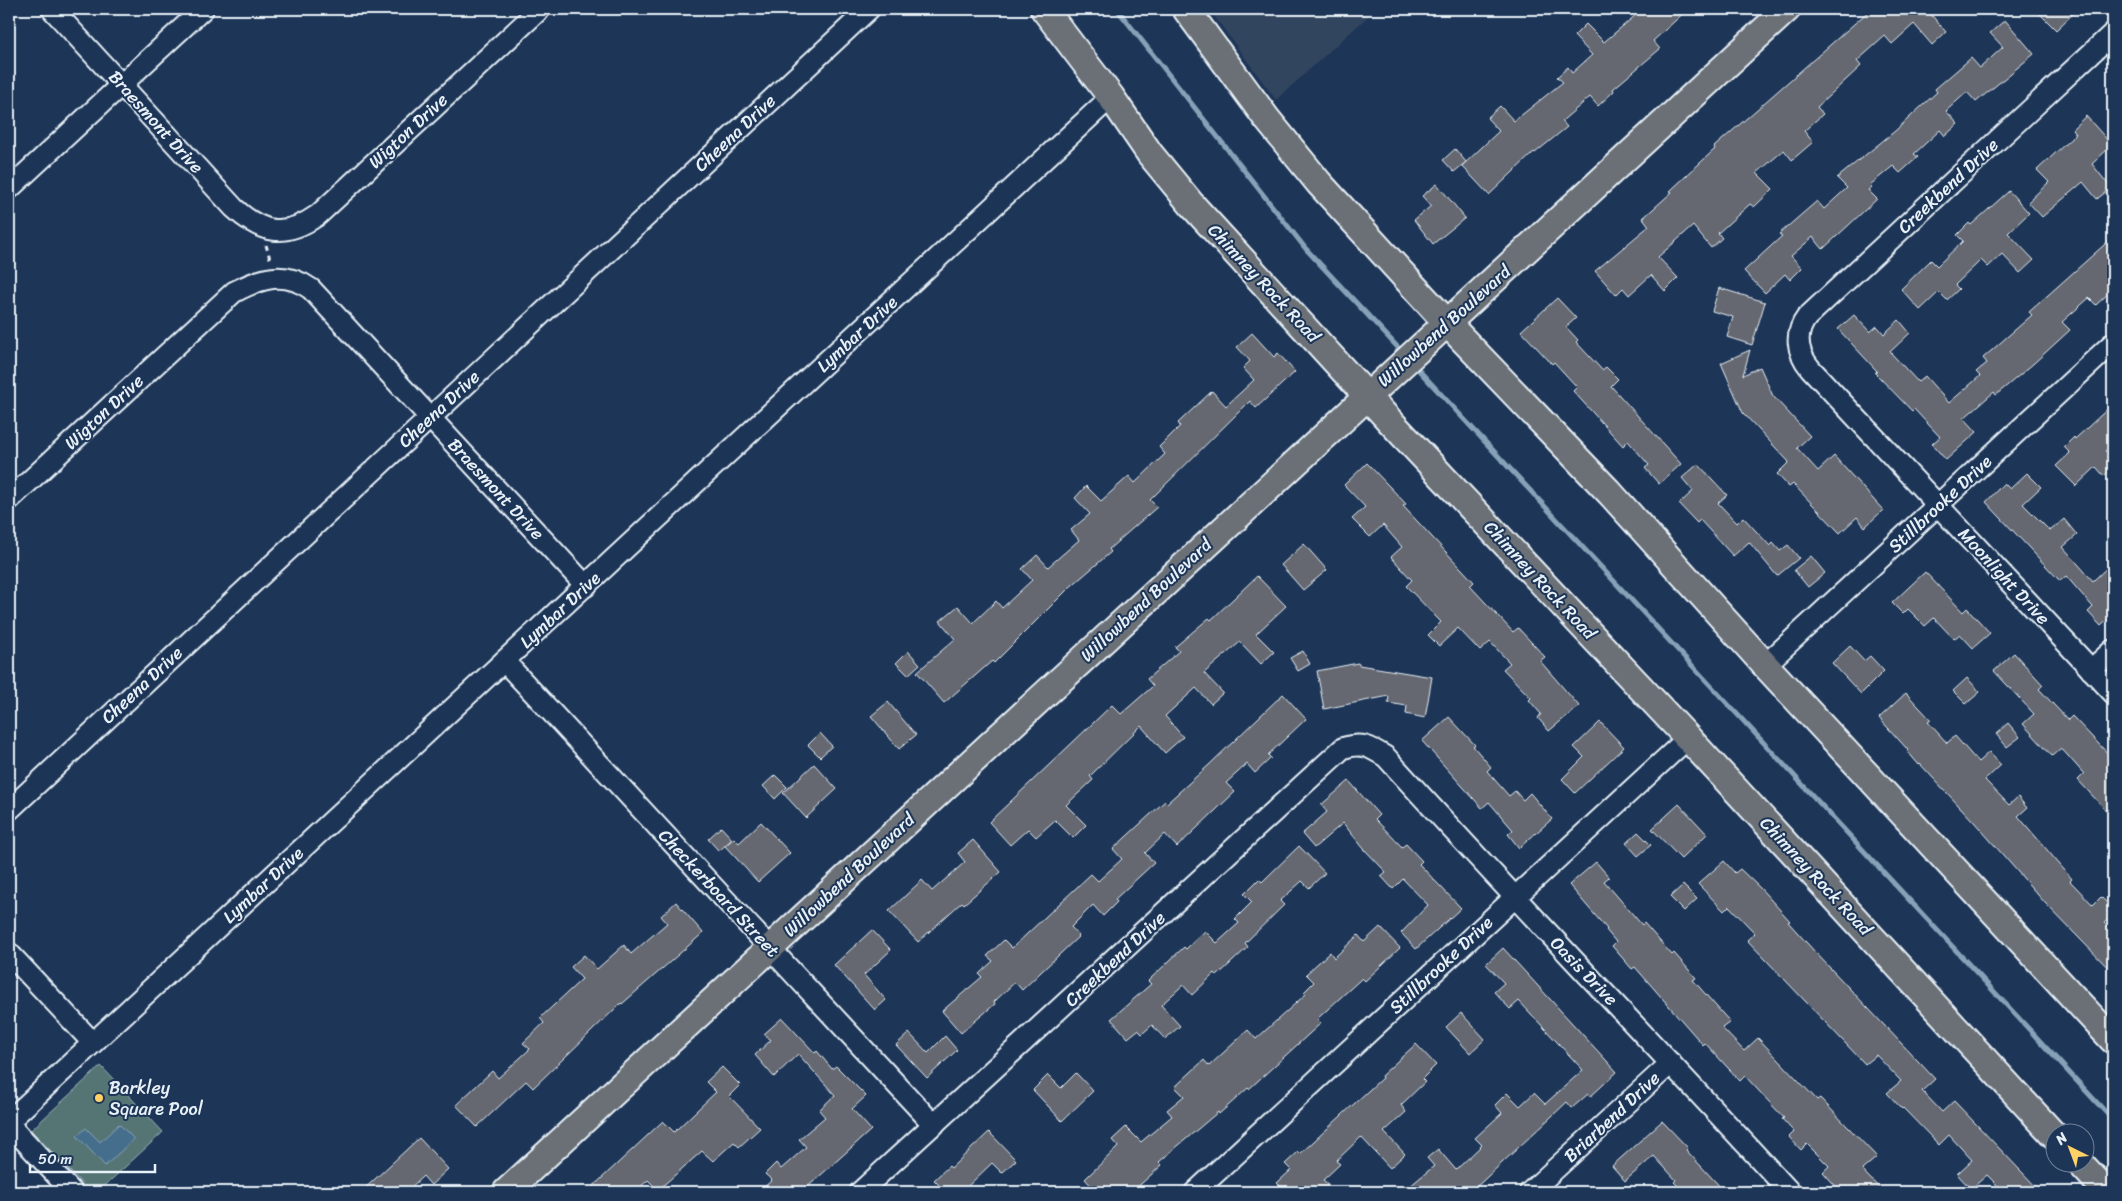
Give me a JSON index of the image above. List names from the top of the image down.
{
  "streets": {
    "main road": ["Chimney Rock Road", "Willowbend Boulevard"],
    "street": [
      "Braesmont Drive",
      "Wigton Drive",
      "Cheena Drive",
      "Creekbend Drive",
      "Lymbar Drive",
      "Stillbrooke Drive",
      "Moonlight Drive",
      "Checkerboard Street",
      "Oasis Drive",
      "Briarbend Drive"
    ]
  },
  "crossings": [
    ["Braesmont Drive", "Wigton Drive"],
    ["Braesmont Drive", "Cheena Drive"],
    ["Braesmont Drive", "Lymbar Drive"],
    ["Creekbend Drive", "Moonlight Drive"],
    ["Creekbend Drive", "Checkerboard Street"],
    ["Creekbend Drive", "Oasis Drive"],
    ["Chimney Rock Road", "Willowbend Boulevard"],
    ["Chimney Rock Road", "Lymbar Drive"],
    ["Chimney Rock Road", "Stillbrooke Drive"],
    ["Willowbend Boulevard", "Checkerboard Street"],
    ["Lymbar Drive", "Checkerboard Street"],
    ["Stillbrooke Drive", "Moonlight Drive"],
    ["Stillbrooke Drive", "Oasis Drive"],
    ["Oasis Drive", "Briarbend Drive"]
  ],
  "places": ["Barkley Square Pool"],
  "scale_bar": "50 m",
  "north": "top left"
}
